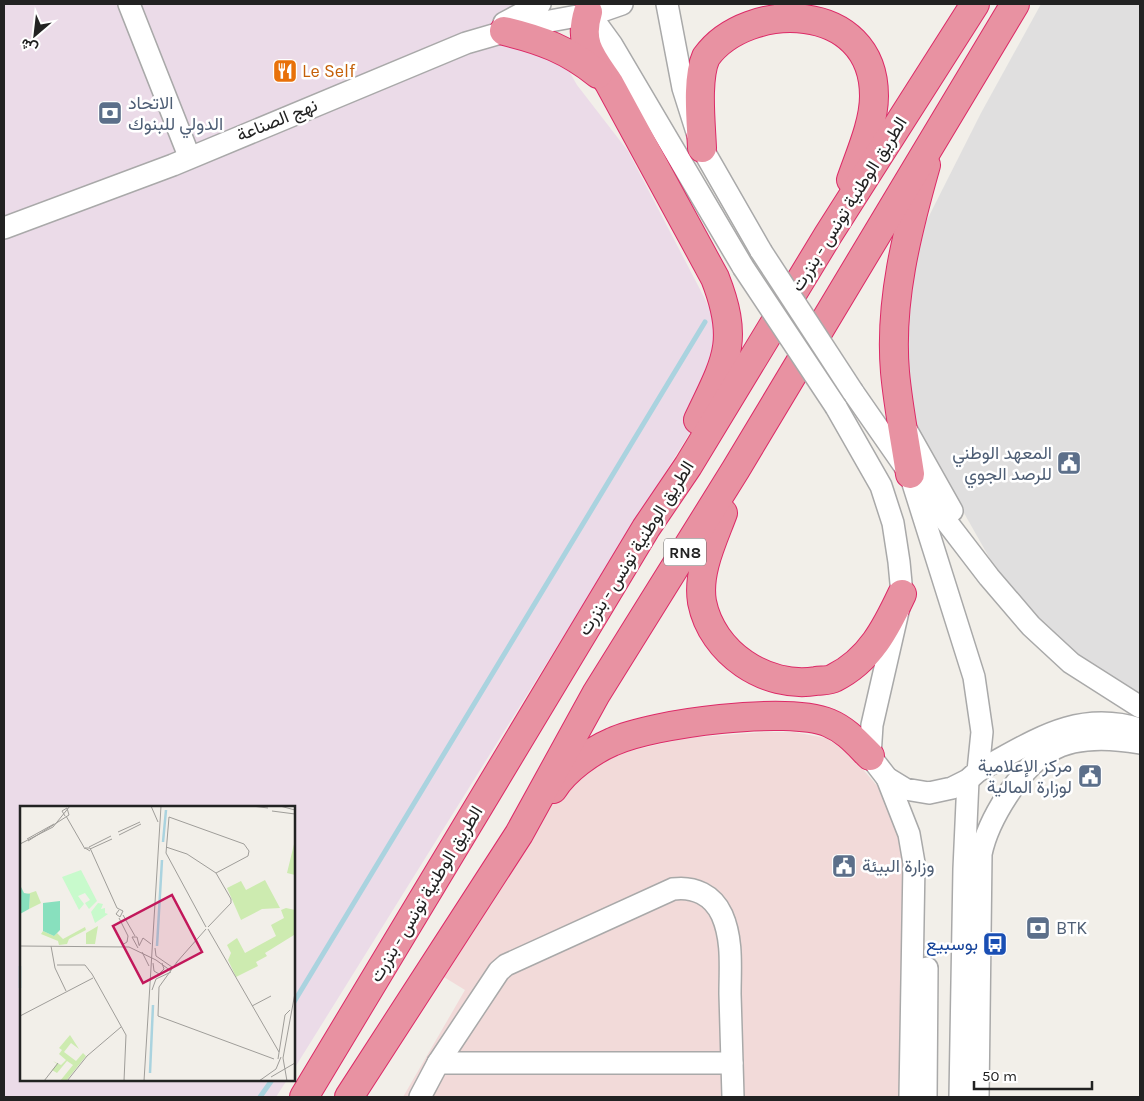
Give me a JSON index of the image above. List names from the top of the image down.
{
  "streets": {
    "highway": ["الطريق الوطنية تونس - بنزرت", "RN8"],
    "street": ["نهج الصناعة"]
  },
  "places": {
    "restaurant": ["Le Self"],
    "bank": ["الاتحاد الدولي للبنوك", "BTK"],
    "public building": ["المعهد الوطني للرصد الجوي", "مركز الإعلامية لوزارة المالية", "وزارة البيئة"],
    "bus stop": ["بوسبيع"]
  },
  "scale_bar": "50 m",
  "north": "bottom left"
}
